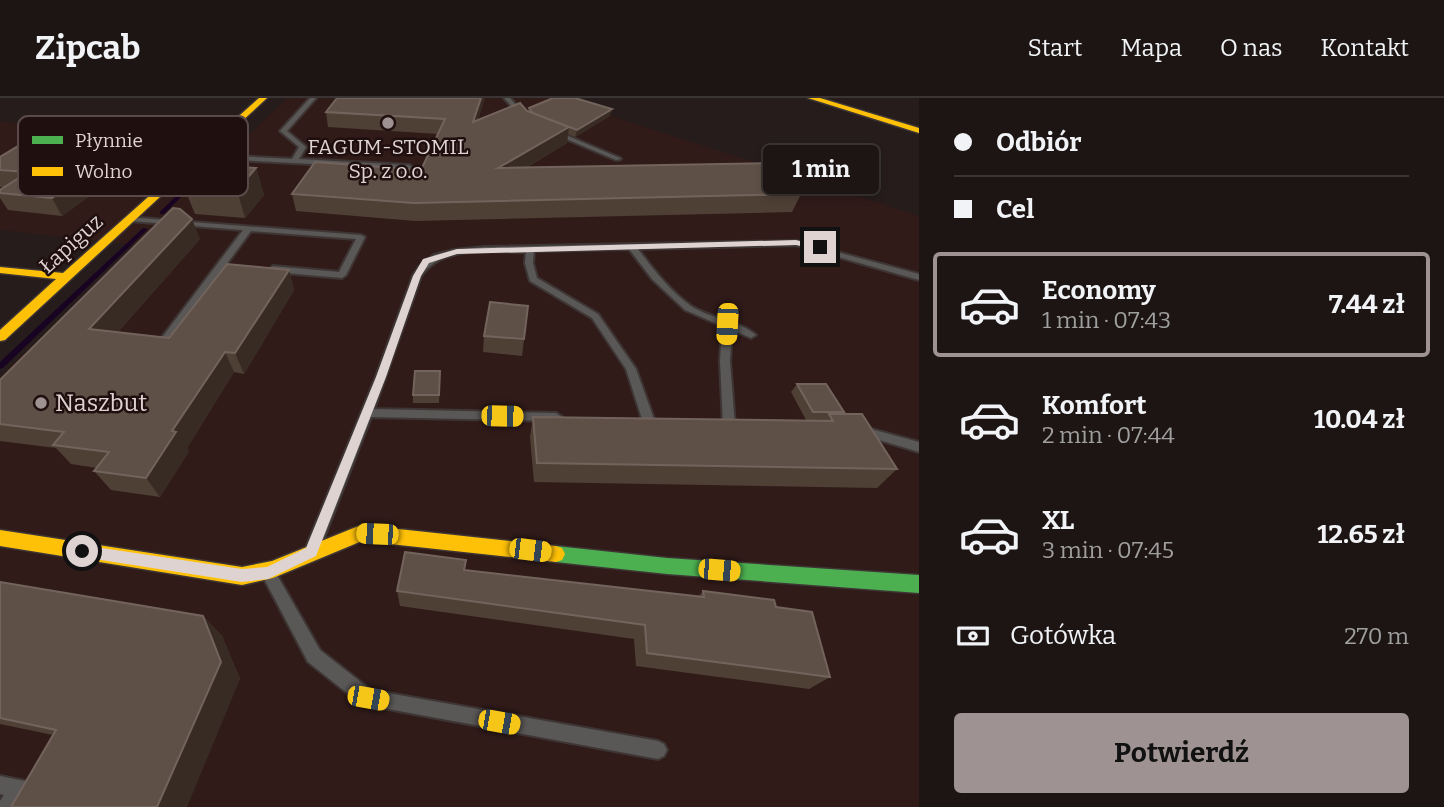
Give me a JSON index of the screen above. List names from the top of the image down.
{
  "streets": {
    "street": ["Łapiguz"]
  },
  "places": ["FAGUM-STOMIL Sp. z o.o.", "Naszbut"],
  "legend": ["Płynnie", "Wolno"],
  "page": {
    "header": "Zipcab",
    "nav": [
      "Start",
      "Mapa",
      "O nas",
      "Kontakt"
    ],
    "banner": ["Odbiór", "Cel"],
    "bubble": "1 min",
    "list": [
      {
        "name": "Economy",
        "note": "1 min · 07:43",
        "value": "7.44 zł"
      },
      {
        "name": "Komfort",
        "note": "2 min · 07:44",
        "value": "10.04 zł"
      },
      {
        "name": "XL",
        "note": "3 min · 07:45",
        "value": "12.65 zł"
      }
    ],
    "pay": ["Gotówka", "270 m"],
    "buttons": "Potwierdź"
  }
}
